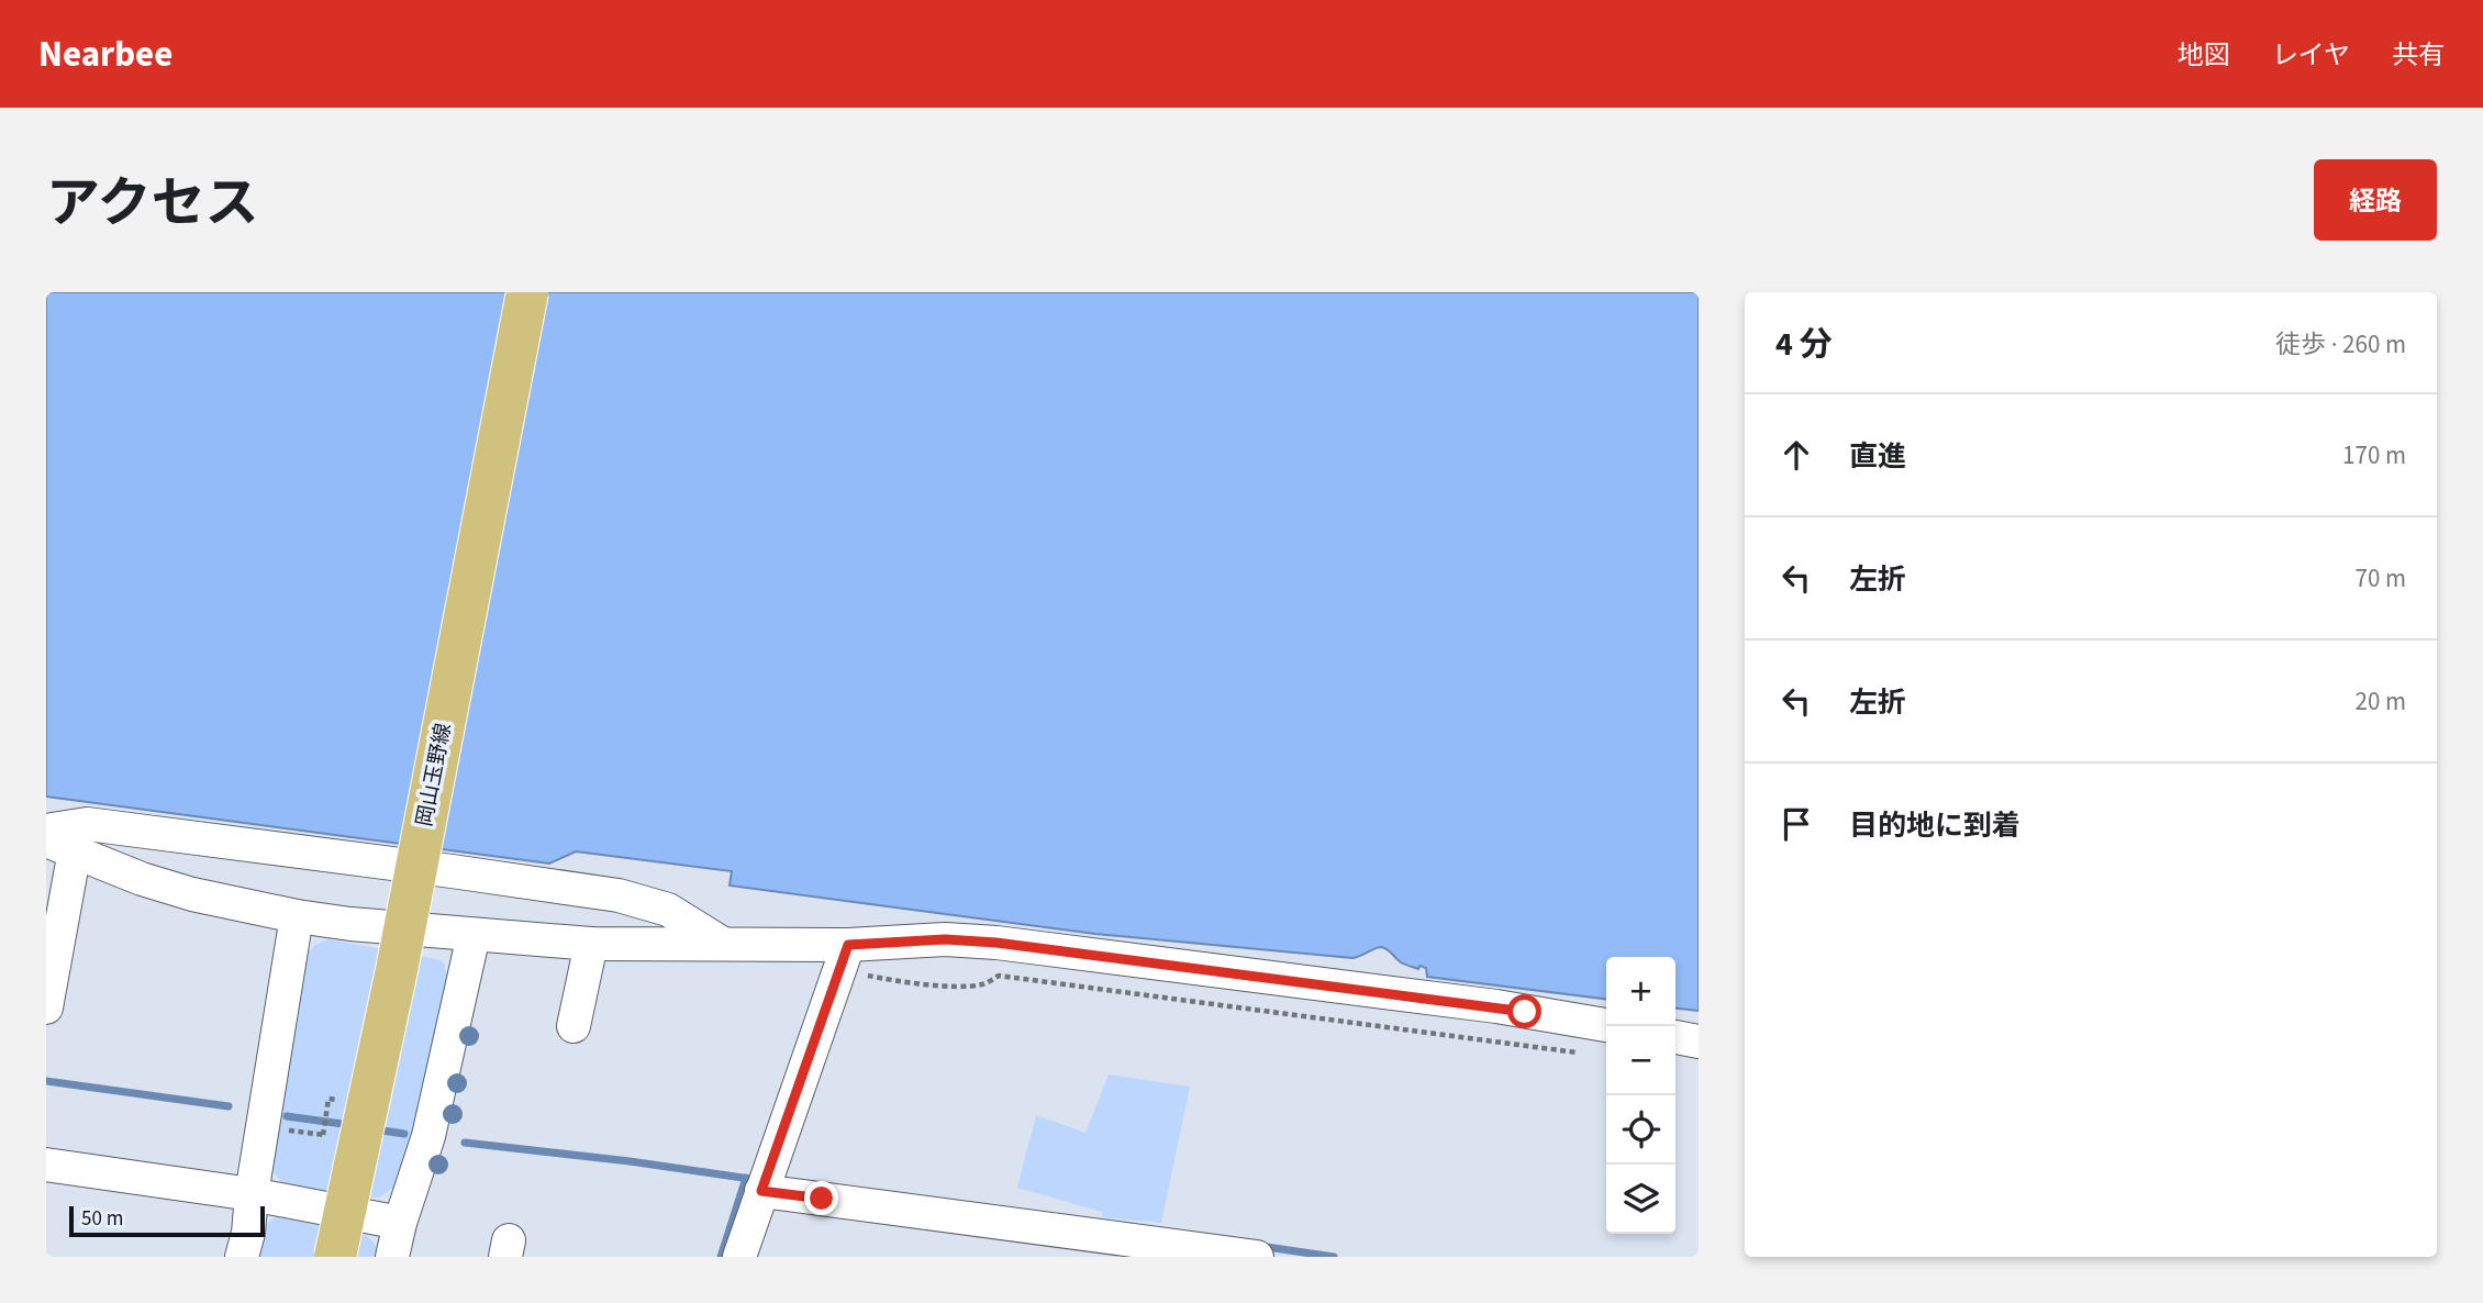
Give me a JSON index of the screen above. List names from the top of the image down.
{
  "streets": {
    "main road": ["岡山玉野線"]
  },
  "scale_bar": "50 m",
  "page": {
    "header": "Nearbee",
    "nav": ["地図", "レイヤ", "共有"],
    "title": "アクセス",
    "buttons": "経路",
    "heading": ["4 分", "徒歩 · 260 m"],
    "list": [
      ["直進", "170 m"],
      ["左折", "70 m"],
      ["左折", "20 m"],
      "目的地に到着"
    ],
    "map_buttons": ["+", "−"],
    "scale": "50 m"
  }
}
